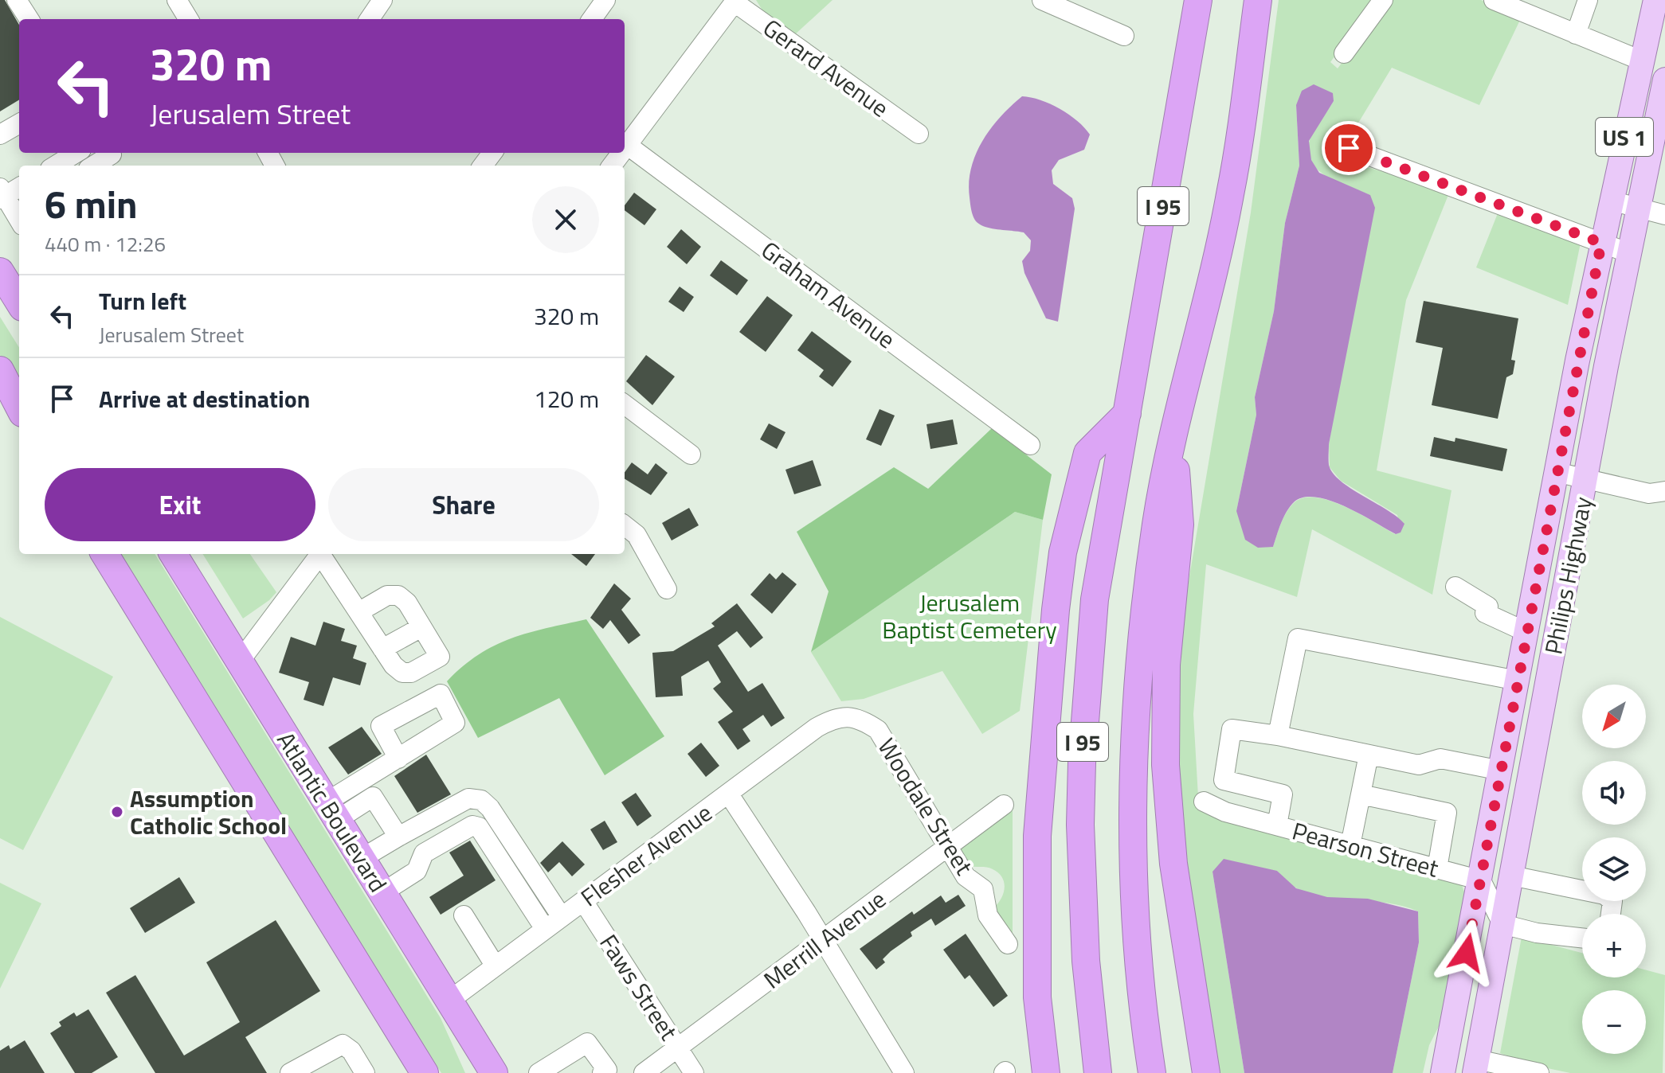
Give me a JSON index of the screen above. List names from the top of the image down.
{
  "streets": {
    "highway": ["I 95", "Atlantic Boulevard"],
    "main road": ["US 1", "Philips Highway"],
    "street": [
      "Gerard Avenue",
      "Graham Avenue",
      "Woodale Street",
      "Pearson Street",
      "Flesher Avenue",
      "Merrill Avenue",
      "Faws Street"
    ]
  },
  "crossings": [
    ["Philips Highway", "Pearson Street"],
    ["Woodale Street", "Flesher Avenue"],
    ["Woodale Street", "Merrill Avenue"],
    ["Atlantic Boulevard", "Flesher Avenue"],
    ["Flesher Avenue", "Faws Street"],
    ["Merrill Avenue", "Faws Street"]
  ],
  "parks": ["Jerusalem Baptist Cemetery"],
  "places": ["Assumption Catholic School"],
  "north": "bottom left",
  "page": {
    "turn": ["320 m", "Jerusalem Street"],
    "heading": ["6 min", "440 m · 12:26"],
    "list": [
      {
        "name": "Turn left",
        "note": "Jerusalem Street",
        "value": "320 m"
      },
      {
        "name": "Arrive at destination",
        "value": "120 m"
      }
    ],
    "buttons": ["Exit", "Share"],
    "map_buttons": ["+", "−"]
  }
}
